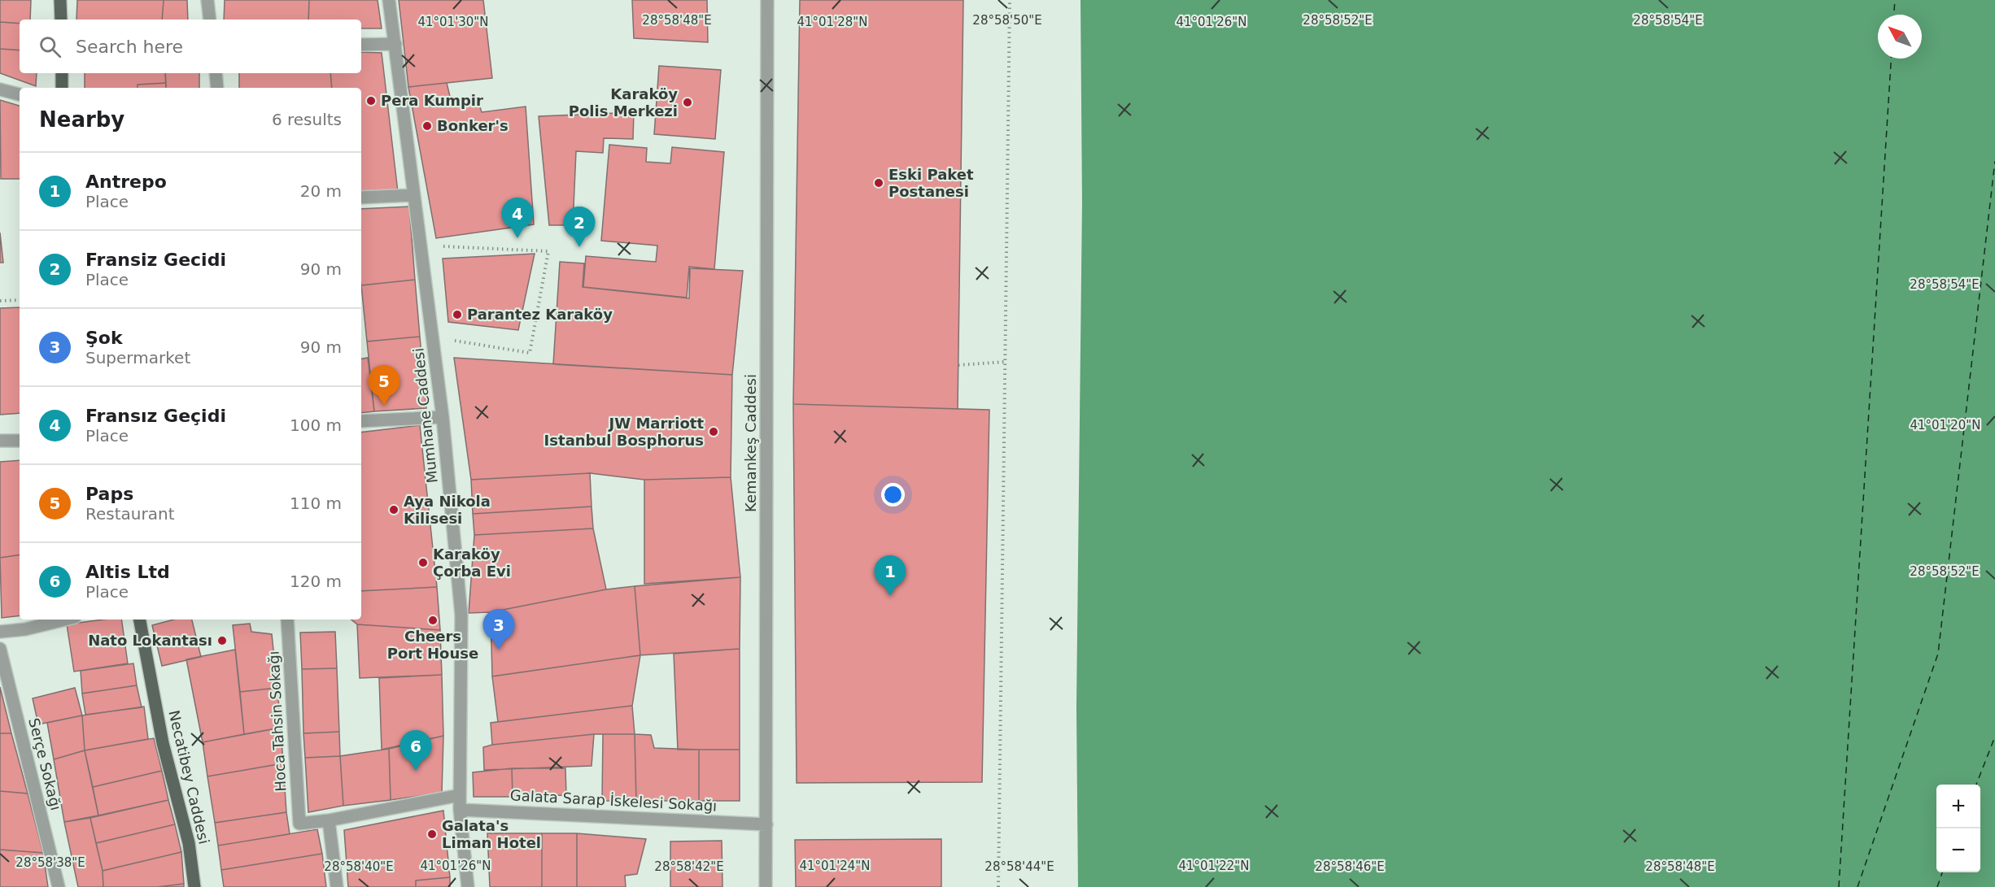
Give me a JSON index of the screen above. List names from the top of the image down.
{
  "streets": {
    "main road": ["Necatibey Caddesi"],
    "street": [
      "Mumhane Caddesi",
      "Kemankeş Caddesi",
      "Hoca Tahsin Sokağı",
      "Serçe Sokağı",
      "Galata Sarap İskelesi Sokağı"
    ]
  },
  "crossings": [
    ["Mumhane Caddesi", "Galata Sarap İskelesi Sokağı"],
    ["Kemankeş Caddesi", "Galata Sarap İskelesi Sokağı"]
  ],
  "places": [
    "Pera Kumpir",
    "Karaköy Polis Merkezi",
    "Bonker's",
    "Eski Paket Postanesi",
    "Parantez Karaköy",
    "JW Marriott Istanbul Bosphorus",
    "Aya Nikola Kilisesi",
    "Karaköy Çorba Evi",
    "Cheers Port House",
    "Nato Lokantası",
    "Galata's Liman Hotel"
  ],
  "north": "top left",
  "page": {
    "search": "Search here",
    "heading": ["Nearby", "6 results"],
    "list": [
      {
        "mark": "1",
        "name": "Antrepo",
        "note": "Place",
        "value": "20 m"
      },
      {
        "mark": "2",
        "name": "Fransiz Gecidi",
        "note": "Place",
        "value": "90 m"
      },
      {
        "mark": "3",
        "name": "Şok",
        "note": "Supermarket",
        "value": "90 m"
      },
      {
        "mark": "4",
        "name": "Fransız Geçidi",
        "note": "Place",
        "value": "100 m"
      },
      {
        "mark": "5",
        "name": "Paps",
        "note": "Restaurant",
        "value": "110 m"
      },
      {
        "mark": "6",
        "name": "Altis Ltd",
        "note": "Place",
        "value": "120 m"
      }
    ],
    "pins": [
      "4",
      "2",
      "5",
      "1",
      "3",
      "6"
    ],
    "map_buttons": ["+", "−"]
  },
  "coordinates": [
    "28°58'50\"E",
    "28°58'54\"E",
    "28°58'48\"E",
    "28°58'52\"E",
    "41°01'30\"N",
    "41°01'28\"N",
    "41°01'26\"N",
    "41°01'20\"N",
    "28°58'38\"E",
    "41°01'24\"N",
    "41°01'22\"N",
    "28°58'40\"E",
    "28°58'42\"E",
    "28°58'44\"E",
    "28°58'46\"E"
  ]
}
